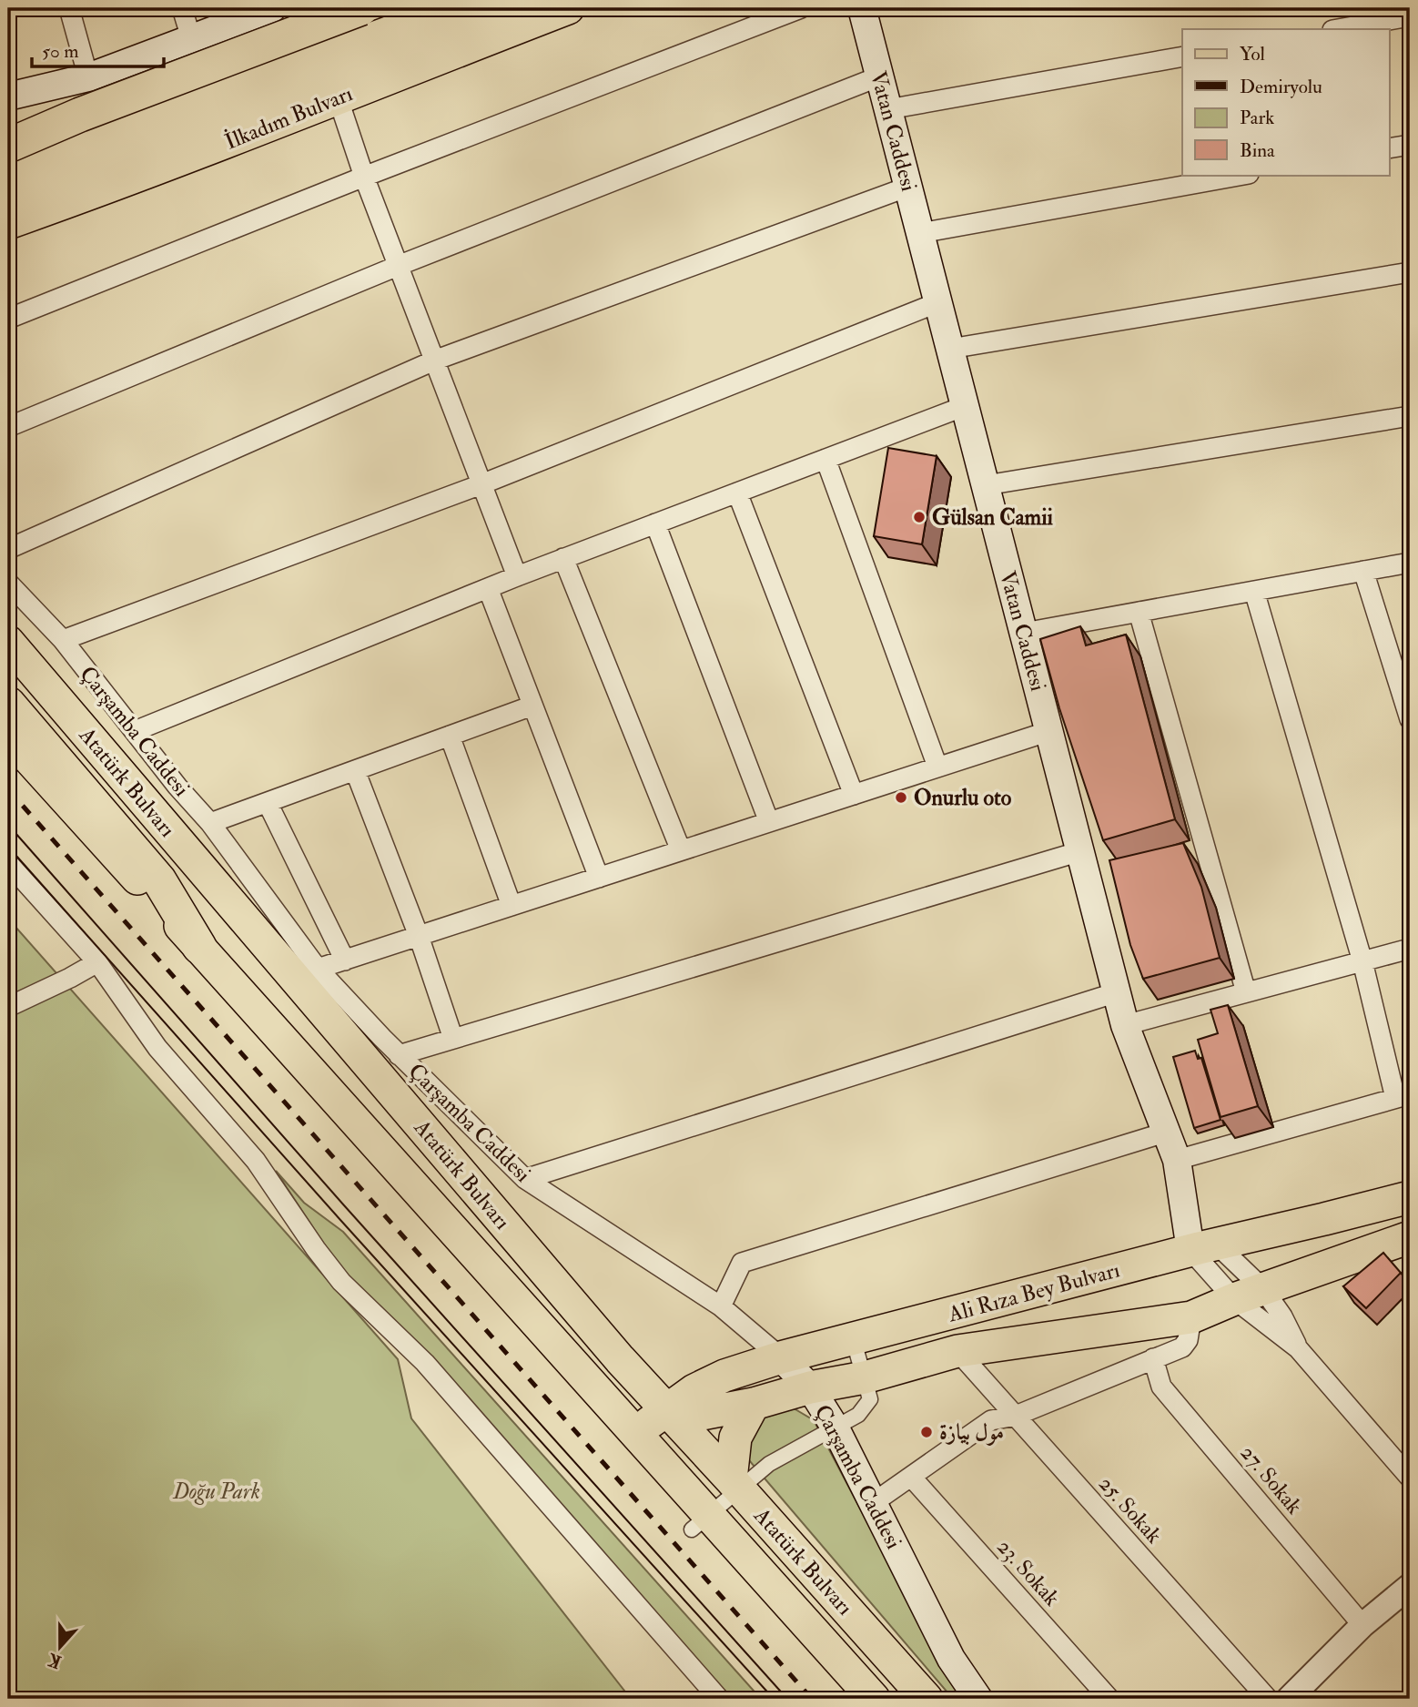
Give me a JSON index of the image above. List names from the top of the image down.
{
  "streets": {
    "highway": ["İlkadım Bulvarı"],
    "main road": [
      "Vatan Caddesi",
      "Çarşamba Caddesi",
      "Atatürk Bulvarı",
      "Ali Rıza Bey Bulvarı"
    ],
    "street": ["27. Sokak", "25. Sokak", "23. Sokak"]
  },
  "crossings": [
    ["Vatan Caddesi", "Ali Rıza Bey Bulvarı"],
    ["Çarşamba Caddesi", "Ali Rıza Bey Bulvarı"],
    ["Atatürk Bulvarı", "Ali Rıza Bey Bulvarı"],
    ["Ali Rıza Bey Bulvarı", "25. Sokak"]
  ],
  "parks": ["Doğu Park"],
  "places": ["Gülsan Camii", "Onurlu oto", "مول بيازة"],
  "legend": [
    "Yol",
    "Demiryolu",
    "Park",
    "Bina"
  ],
  "scale_bar": "50 m",
  "north": "bottom"
}
